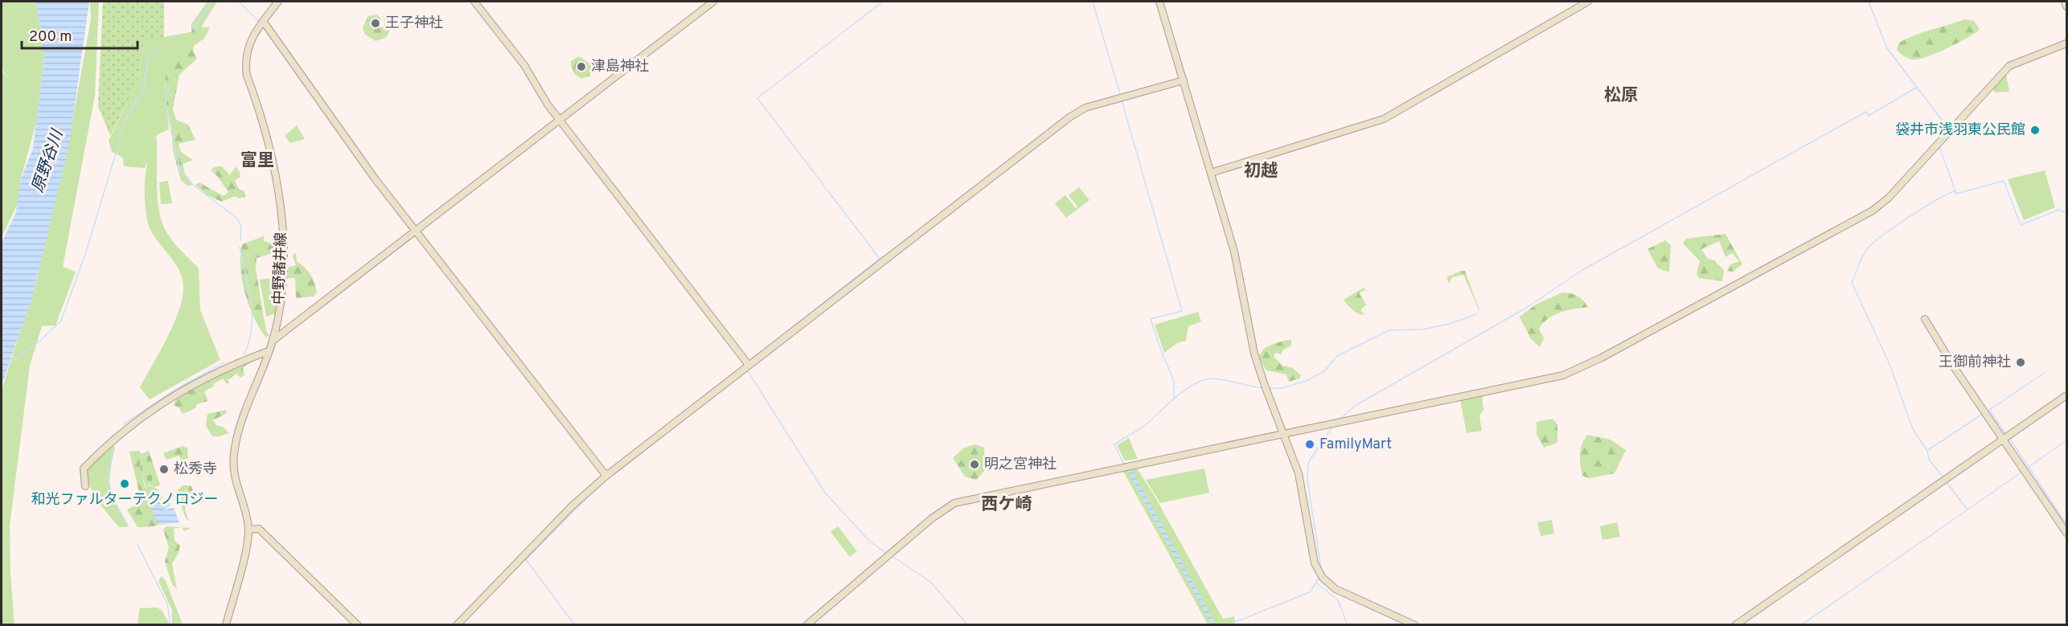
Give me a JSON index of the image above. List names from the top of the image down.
{
  "streets": {
    "street": ["中野諸井線"]
  },
  "districts": [
    "松原",
    "富里",
    "初越",
    "西ケ崎"
  ],
  "water": ["原野谷川"],
  "places": [
    "王子神社",
    "津島神社",
    "袋井市浅羽東公民館",
    "王御前神社",
    "FamilyMart",
    "明之宮神社",
    "松秀寺",
    "和光ファルターテクノロジー"
  ],
  "scale_bar": "200 m"
}
